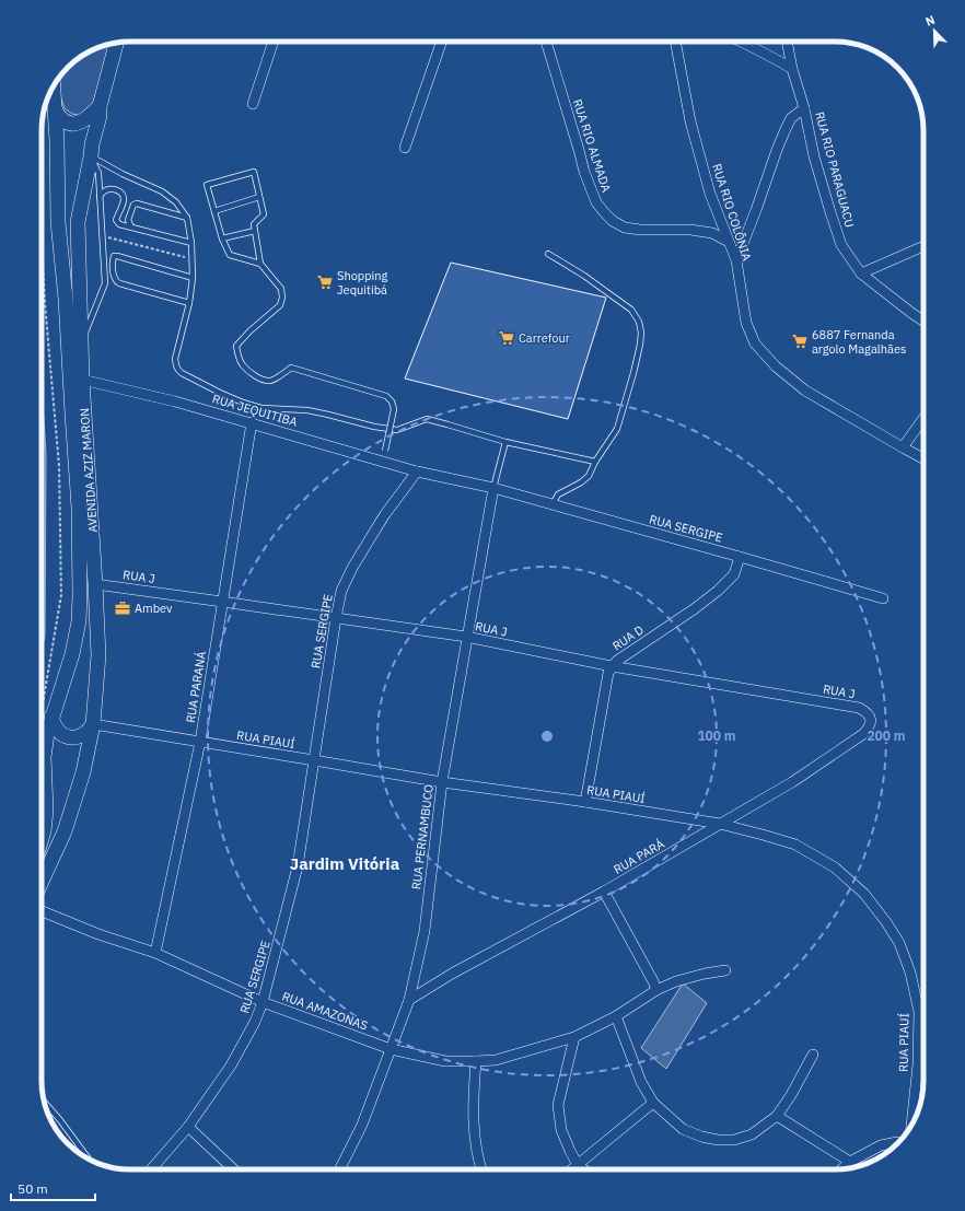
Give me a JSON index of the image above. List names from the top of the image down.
{
  "streets": {
    "main road": ["AVENIDA AZIZ MARON"],
    "street": [
      "RUA RIO ALMADA",
      "RUA RIO PARAGUACU",
      "RUA RIO COLÔNIA",
      "RUA JEQUITIBA",
      "RUA SERGIPE",
      "RUA J",
      "RUA D",
      "RUA PARANÁ",
      "RUA PIAUÍ",
      "RUA PERNAMBUCO",
      "RUA PARÁ",
      "RUA AMAZONAS"
    ]
  },
  "crossings": [
    ["RUA RIO ALMADA", "RUA RIO COLÔNIA"],
    ["RUA JEQUITIBA", "AVENIDA AZIZ MARON"],
    ["RUA JEQUITIBA", "RUA SERGIPE"],
    ["RUA JEQUITIBA", "RUA PARANÁ"],
    ["AVENIDA AZIZ MARON", "RUA J"],
    ["AVENIDA AZIZ MARON", "RUA PIAUÍ"],
    ["RUA SERGIPE", "RUA J"],
    ["RUA SERGIPE", "RUA D"],
    ["RUA SERGIPE", "RUA PIAUÍ"],
    ["RUA SERGIPE", "RUA PERNAMBUCO"],
    ["RUA SERGIPE", "RUA AMAZONAS"],
    ["RUA J", "RUA D"],
    ["RUA J", "RUA PARANÁ"],
    ["RUA J", "RUA PERNAMBUCO"],
    ["RUA J", "RUA PARÁ"],
    ["RUA D", "RUA PIAUÍ"],
    ["RUA PARANÁ", "RUA PIAUÍ"],
    ["RUA PARANÁ", "RUA AMAZONAS"],
    ["RUA PIAUÍ", "RUA PERNAMBUCO"],
    ["RUA PIAUÍ", "RUA PARÁ"],
    ["RUA PERNAMBUCO", "RUA PARÁ"],
    ["RUA PERNAMBUCO", "RUA AMAZONAS"]
  ],
  "districts": ["Jardim Vitória"],
  "places": {
    "supermarket": ["Shopping Jequitibá", "Carrefour", "6887 Fernanda argolo Magalhães"],
    "office": ["Ambev"]
  },
  "scale_bar": "50 m",
  "north": "top left",
  "rings": ["100 m", "200 m"]
}
